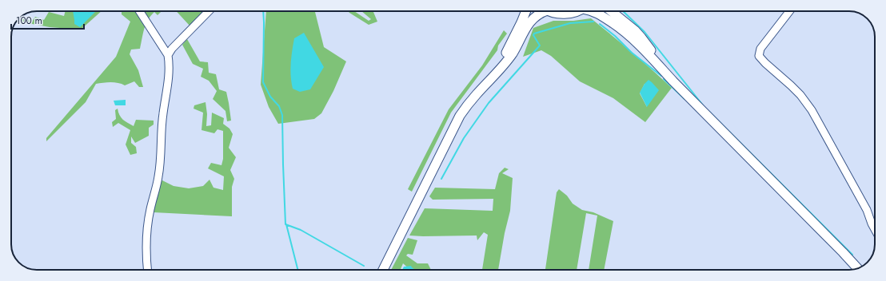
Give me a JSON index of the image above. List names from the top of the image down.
{
  "scale_bar": "100 m"
}
